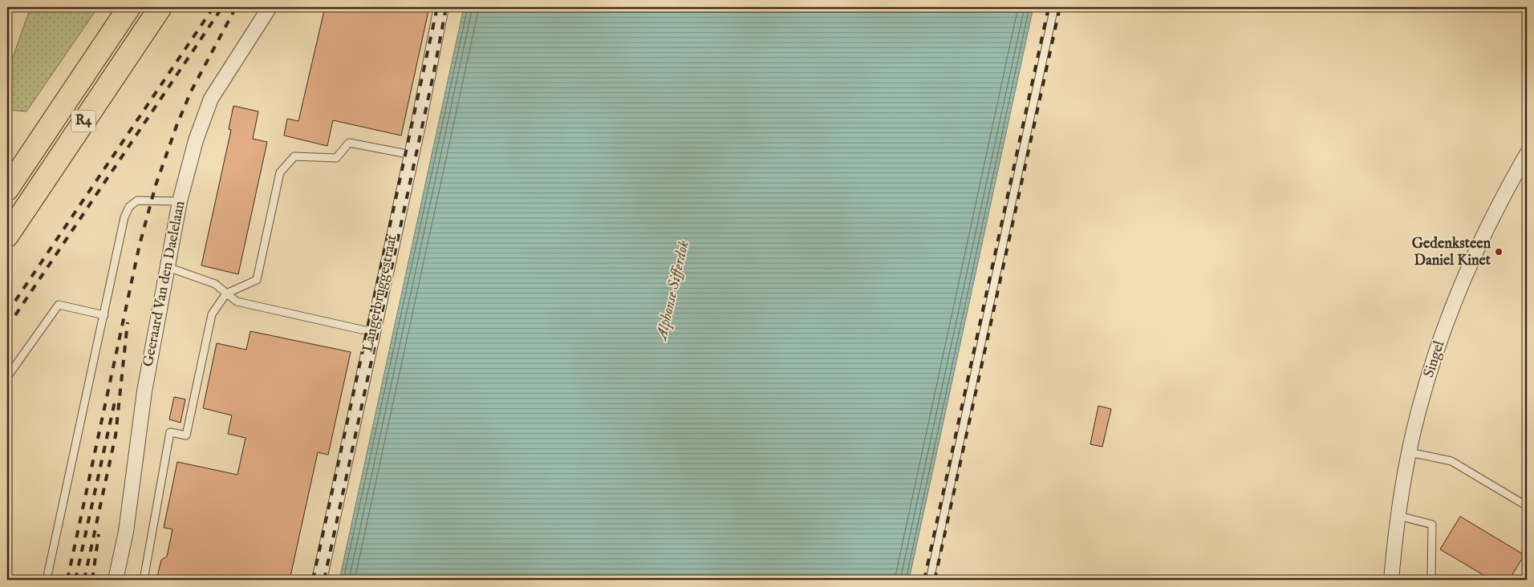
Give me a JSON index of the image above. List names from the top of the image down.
{
  "streets": {
    "highway": ["R4"],
    "street": ["Geeraard Van den Daelelaan", "Langerbruggestraat", "Singel"]
  },
  "water": ["Alphonse Sifferdok"],
  "places": ["Gedenksteen Daniel Kinet"]
}
